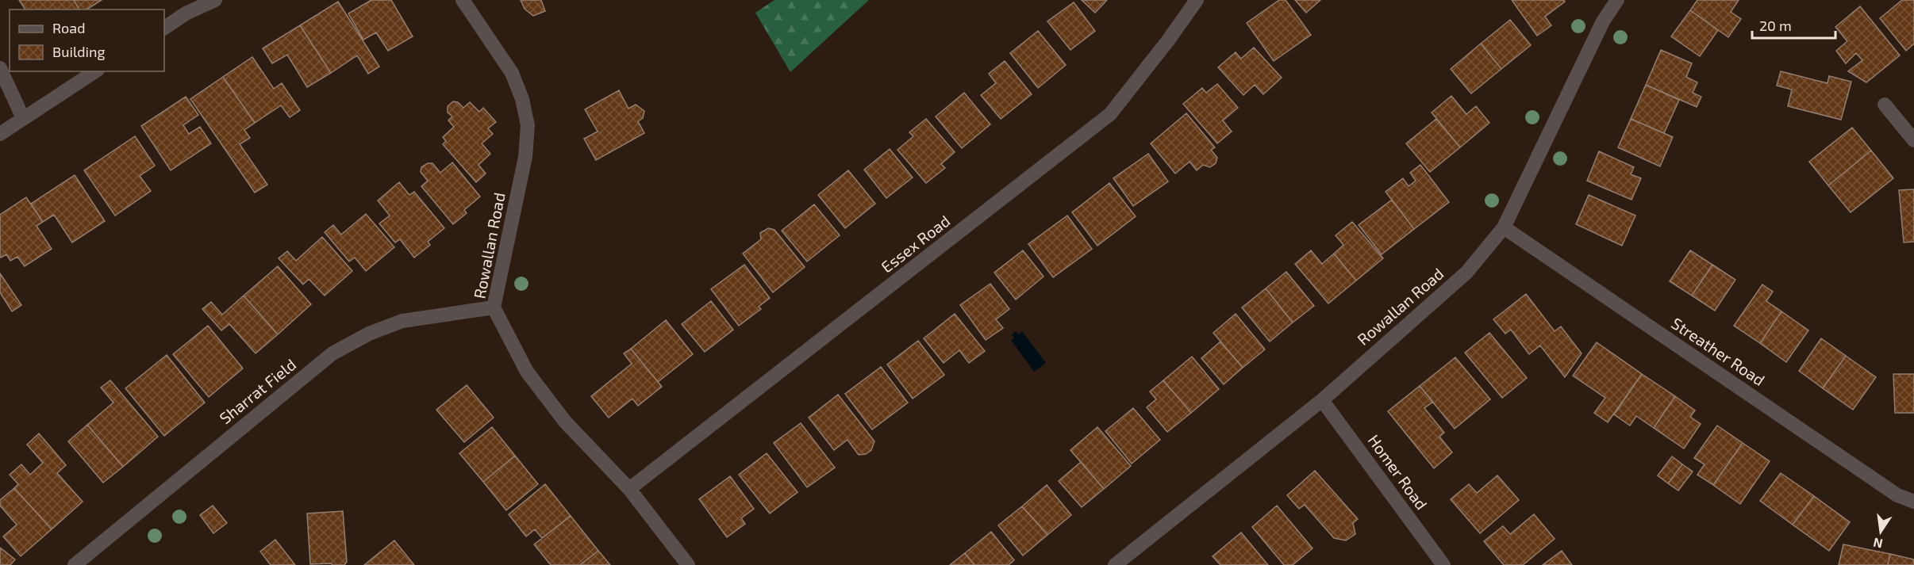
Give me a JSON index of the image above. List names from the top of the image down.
{
  "streets": {
    "street": [
      "Essex Road",
      "Rowallan Road",
      "Streather Road",
      "Sharrat Field",
      "Homer Road"
    ]
  },
  "crossings": [
    ["Essex Road", "Rowallan Road"],
    ["Rowallan Road", "Streather Road"],
    ["Rowallan Road", "Sharrat Field"],
    ["Rowallan Road", "Homer Road"]
  ],
  "legend": ["Road", "Building"],
  "scale_bar": "20 m",
  "north": "bottom"
}
